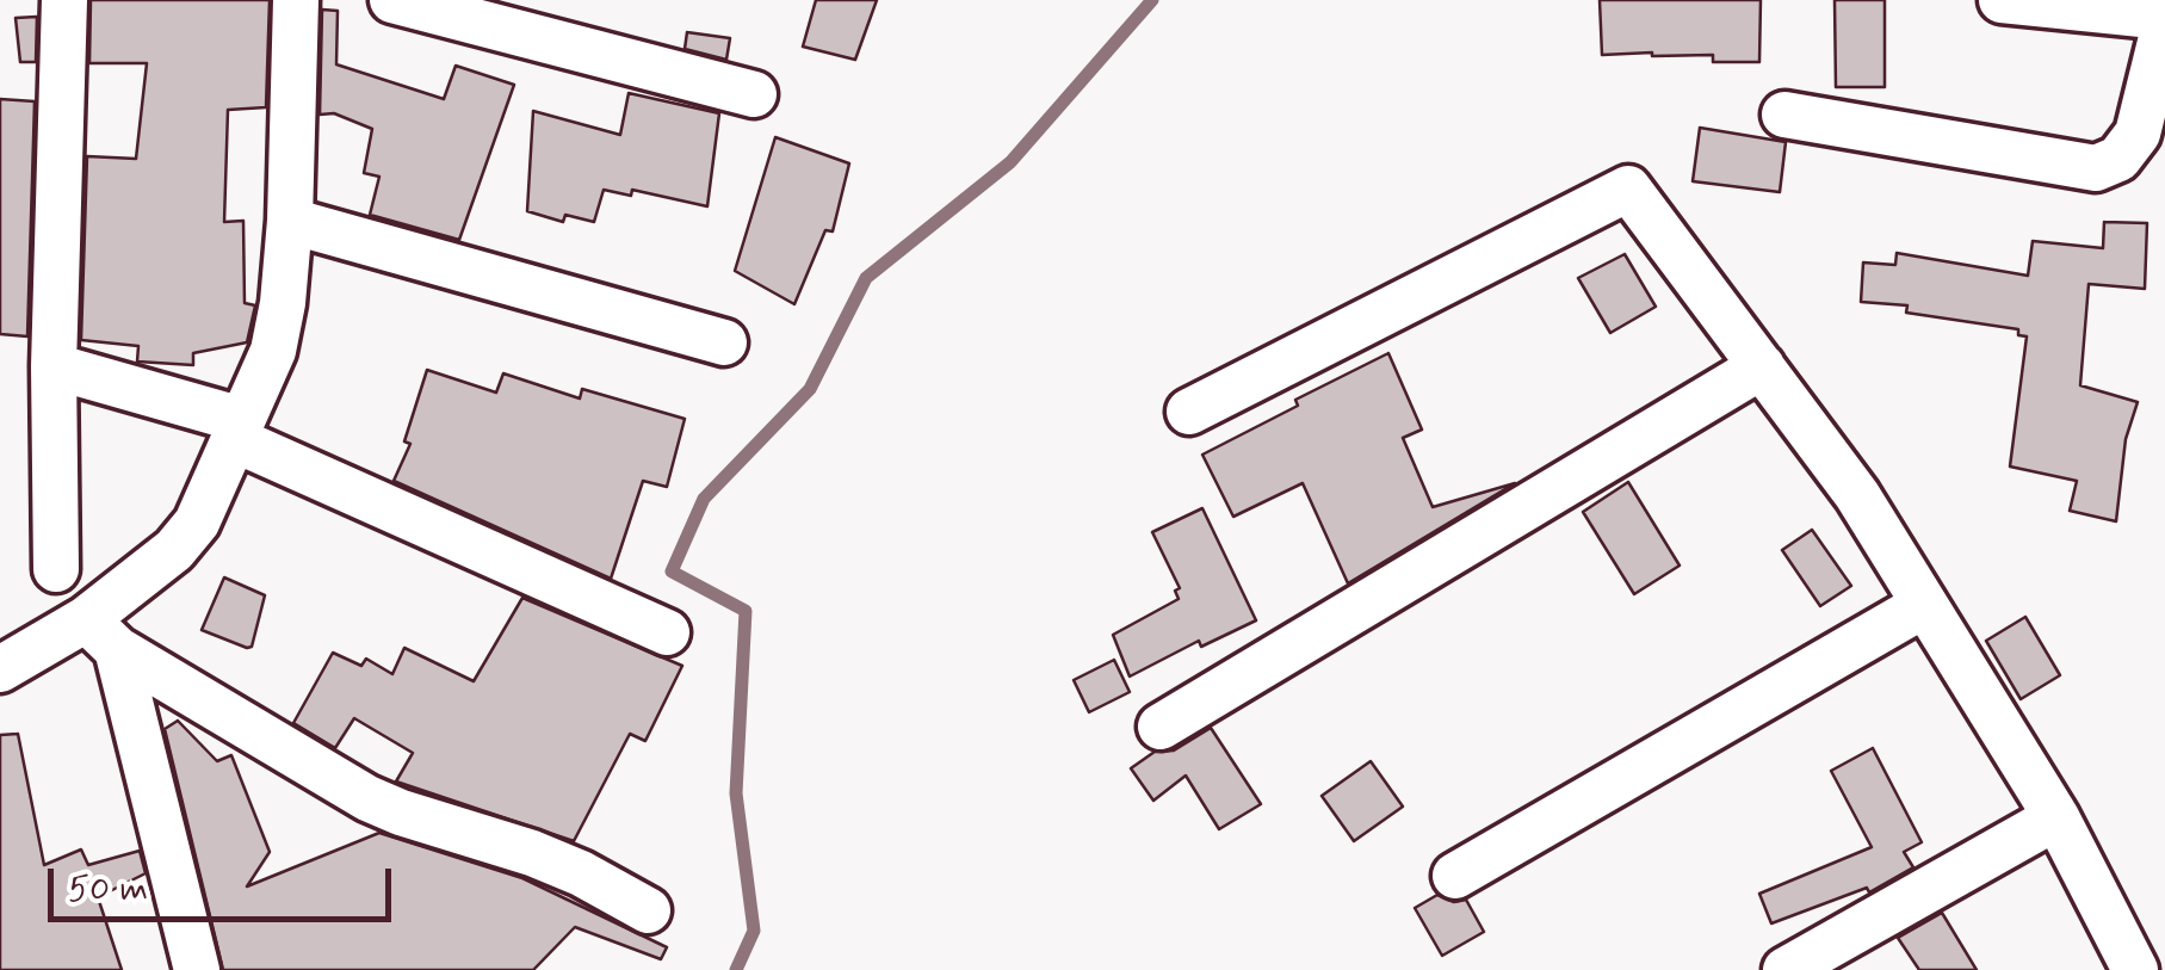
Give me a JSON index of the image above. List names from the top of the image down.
{
  "scale_bar": "50 m"
}
